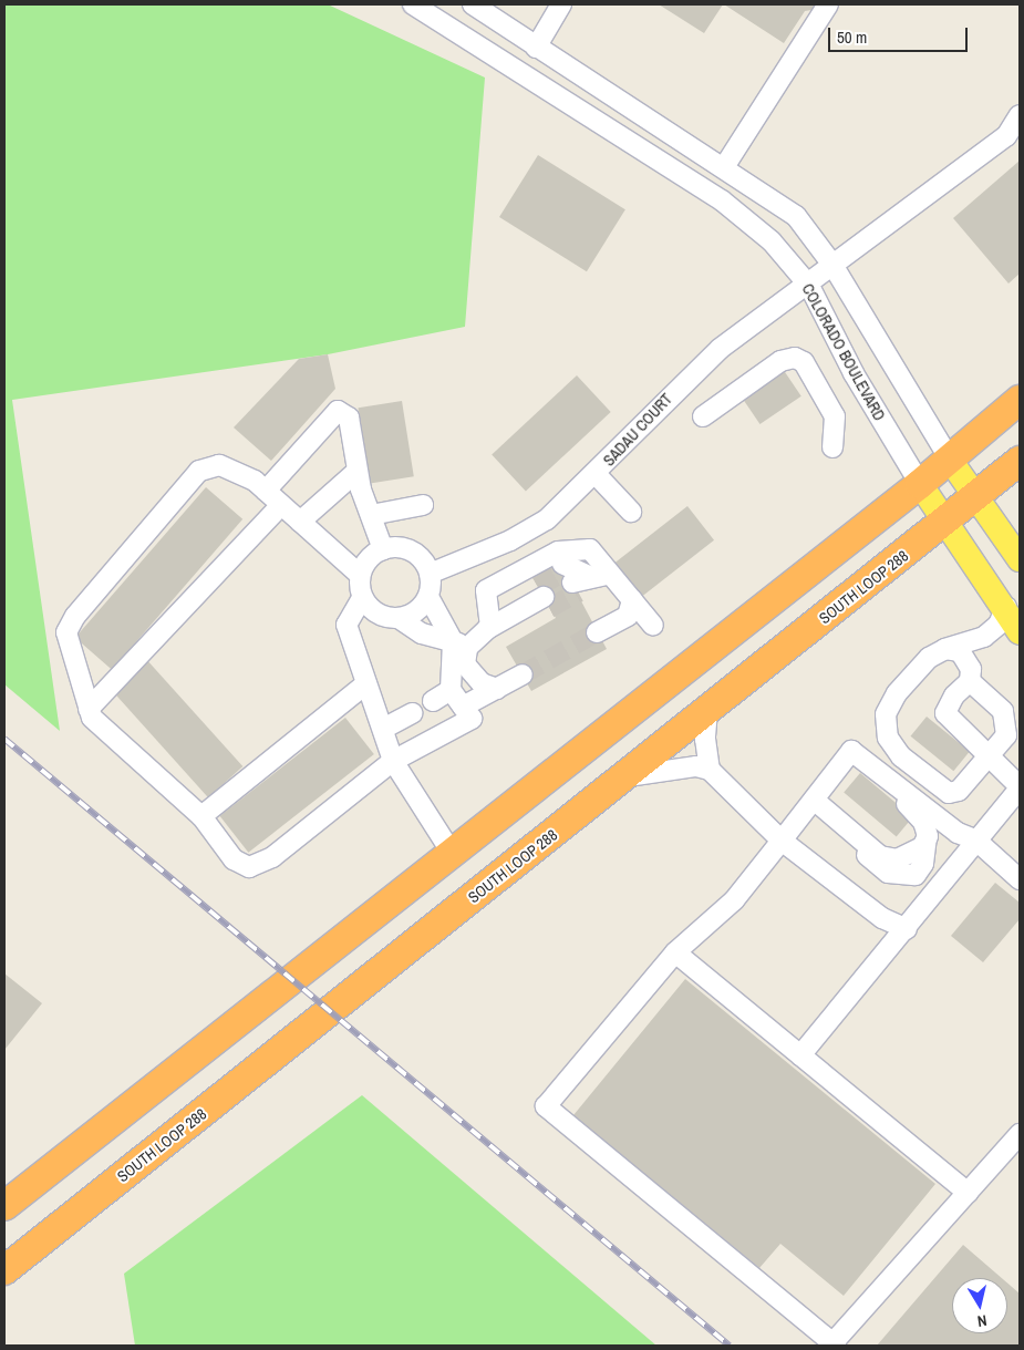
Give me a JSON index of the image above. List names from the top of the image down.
{
  "streets": {
    "highway": ["SOUTH LOOP 288"],
    "main road": ["COLORADO BOULEVARD"],
    "street": ["SADAU COURT"]
  },
  "crossings": [
    ["COLORADO BOULEVARD", "SADAU COURT"],
    ["COLORADO BOULEVARD", "SOUTH LOOP 288"]
  ],
  "scale_bar": "50 m",
  "north": "bottom"
}
